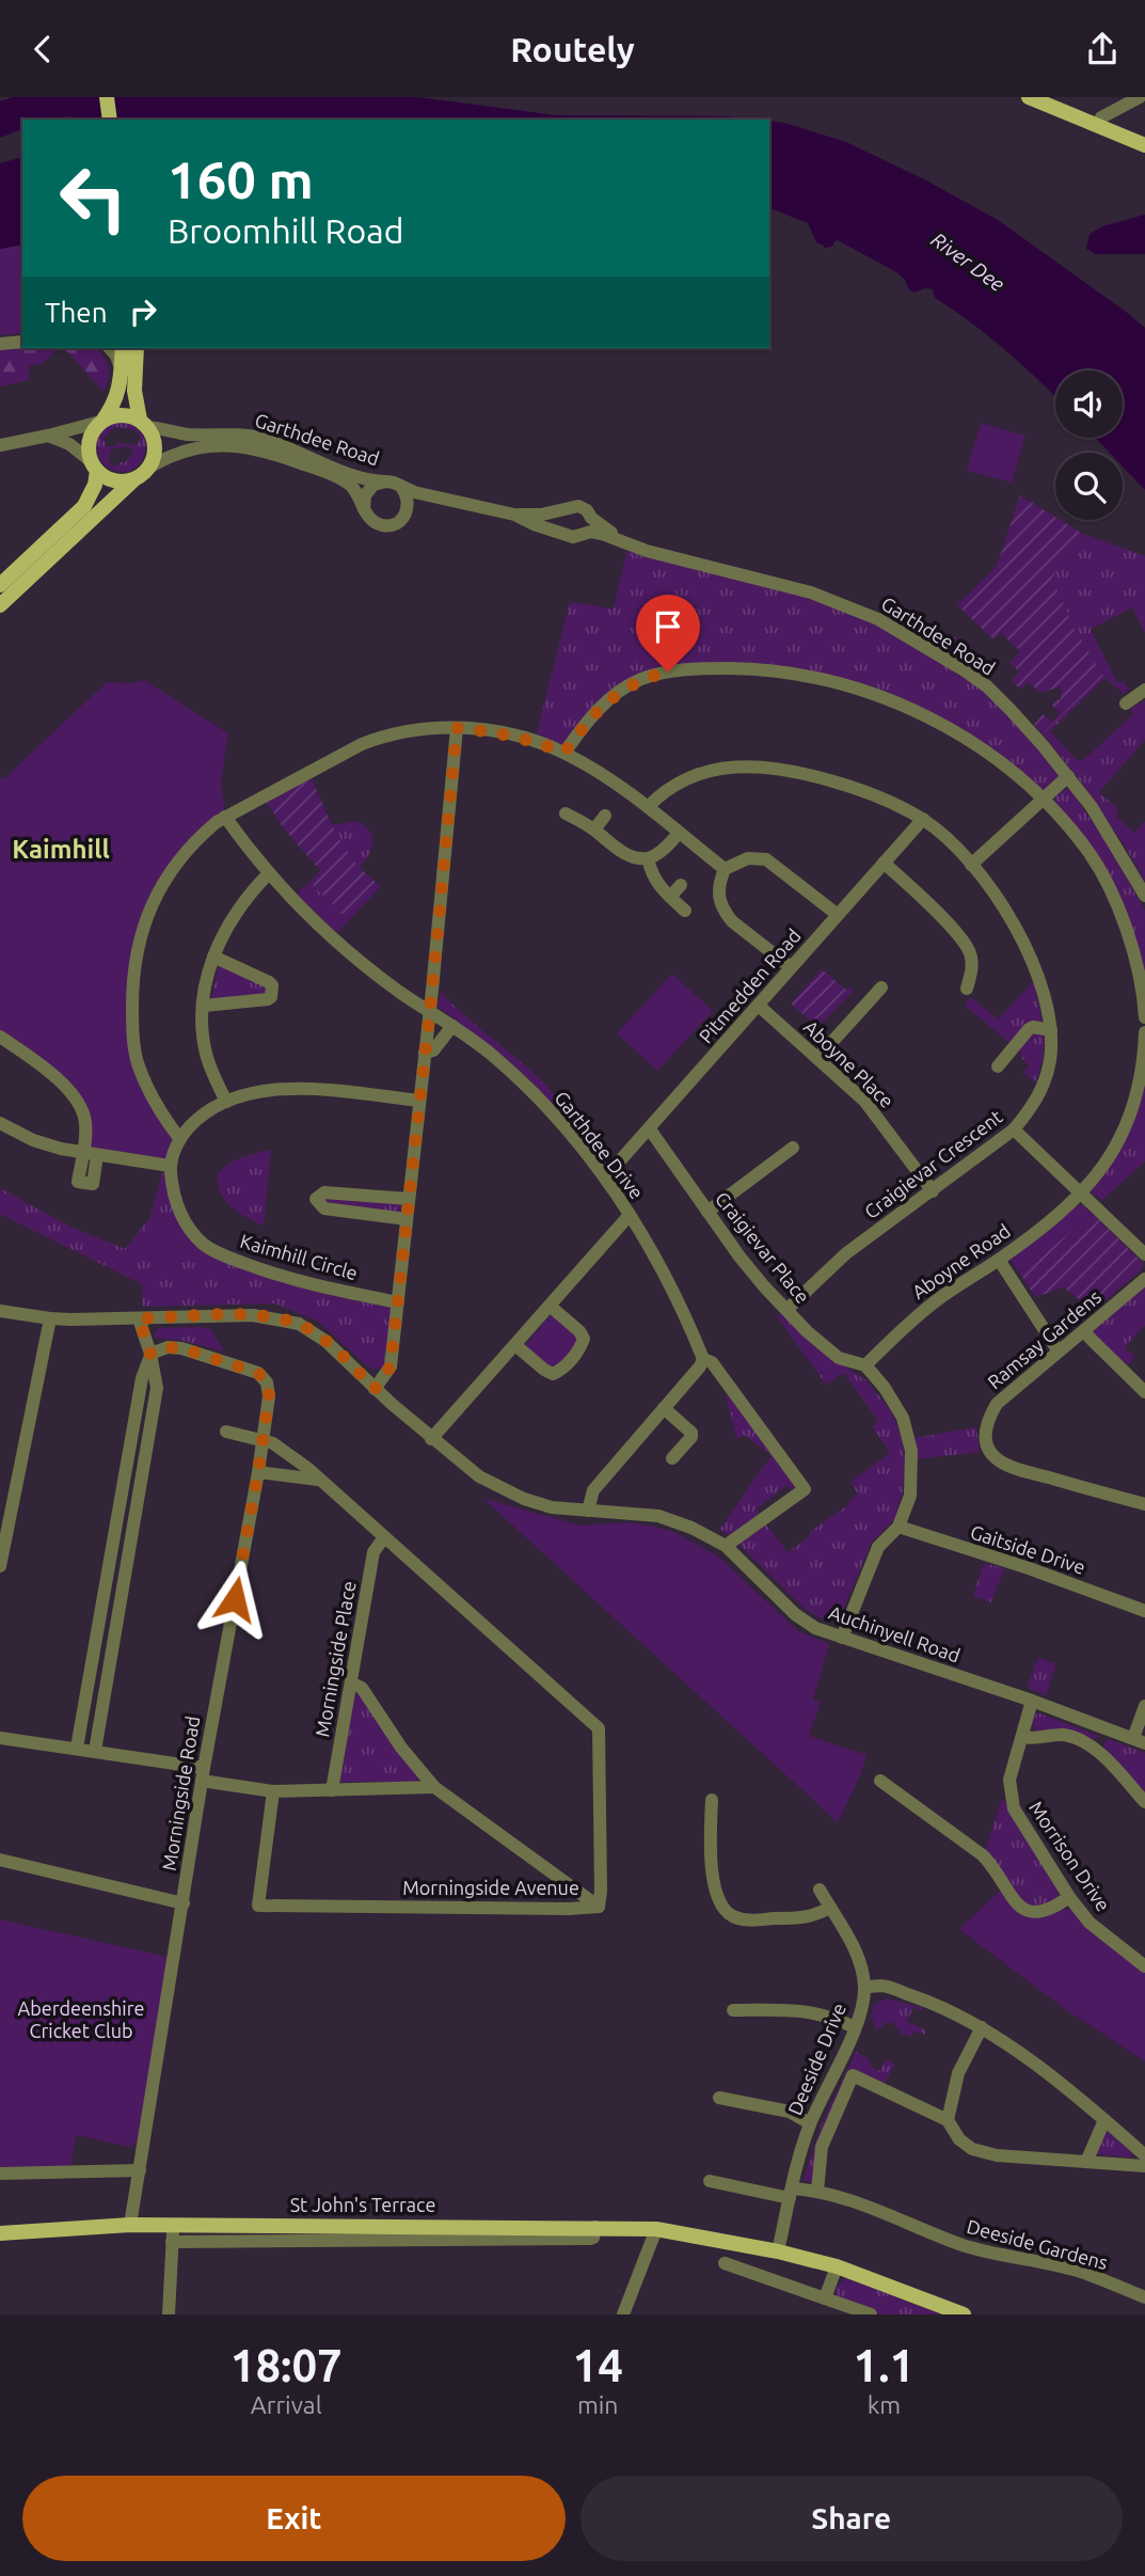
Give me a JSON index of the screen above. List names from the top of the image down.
{
  "streets": {
    "main road": ["St John's Terrace"],
    "street": [
      "Garthdee Road",
      "Pitmedden Road",
      "Aboyne Place",
      "Garthdee Drive",
      "Craigievar Crescent",
      "Craigievar Place",
      "Kaimhill Circle",
      "Aboyne Road",
      "Ramsay Gardens",
      "Gaitside Drive",
      "Auchinyell Road",
      "Morningside Place",
      "Morningside Road",
      "Morrison Drive",
      "Morningside Avenue",
      "Deeside Drive",
      "Deeside Gardens"
    ]
  },
  "crossings": [
    ["Pitmedden Road", "Aboyne Place"],
    ["Pitmedden Road", "Garthdee Drive"],
    ["Pitmedden Road", "Craigievar Crescent"],
    ["Pitmedden Road", "Craigievar Place"],
    ["Aboyne Place", "Craigievar Crescent"],
    ["Garthdee Drive", "Auchinyell Road"],
    ["Craigievar Crescent", "Craigievar Place"],
    ["Craigievar Place", "Aboyne Road"],
    ["Auchinyell Road", "Morrison Drive"],
    ["Morningside Place", "Morningside Avenue"],
    ["Morningside Road", "Morningside Avenue"],
    ["Morningside Road", "St John's Terrace"],
    ["Deeside Drive", "St John's Terrace"],
    ["Deeside Drive", "Deeside Gardens"]
  ],
  "districts": ["Kaimhill"],
  "water": ["River Dee"],
  "parks": ["Aberdeenshire Cricket Club"],
  "page": {
    "header": "Routely",
    "turn": ["160 m", "Broomhill Road"],
    "then": "Then",
    "eta": [
      "18:07",
      "Arrival",
      "14",
      "min",
      "1.1",
      "km"
    ],
    "buttons": ["Exit", "Share"]
  }
}
